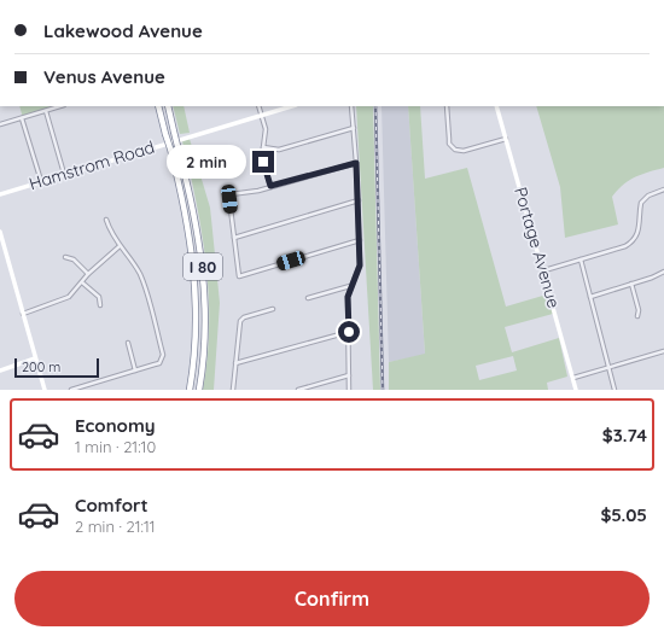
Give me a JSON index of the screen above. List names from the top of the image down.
{
  "streets": {
    "highway": ["I 80"],
    "street": ["Hamstrom Road", "Portage Avenue"]
  },
  "scale_bar": "200 m",
  "page": {
    "banner": ["Lakewood Avenue", "Venus Avenue"],
    "bubble": "2 min",
    "scale": "200 m",
    "list": [
      {
        "name": "Economy",
        "note": "1 min · 21:10",
        "value": "$3.74"
      },
      {
        "name": "Comfort",
        "note": "2 min · 21:11",
        "value": "$5.05"
      }
    ],
    "buttons": "Confirm"
  }
}
